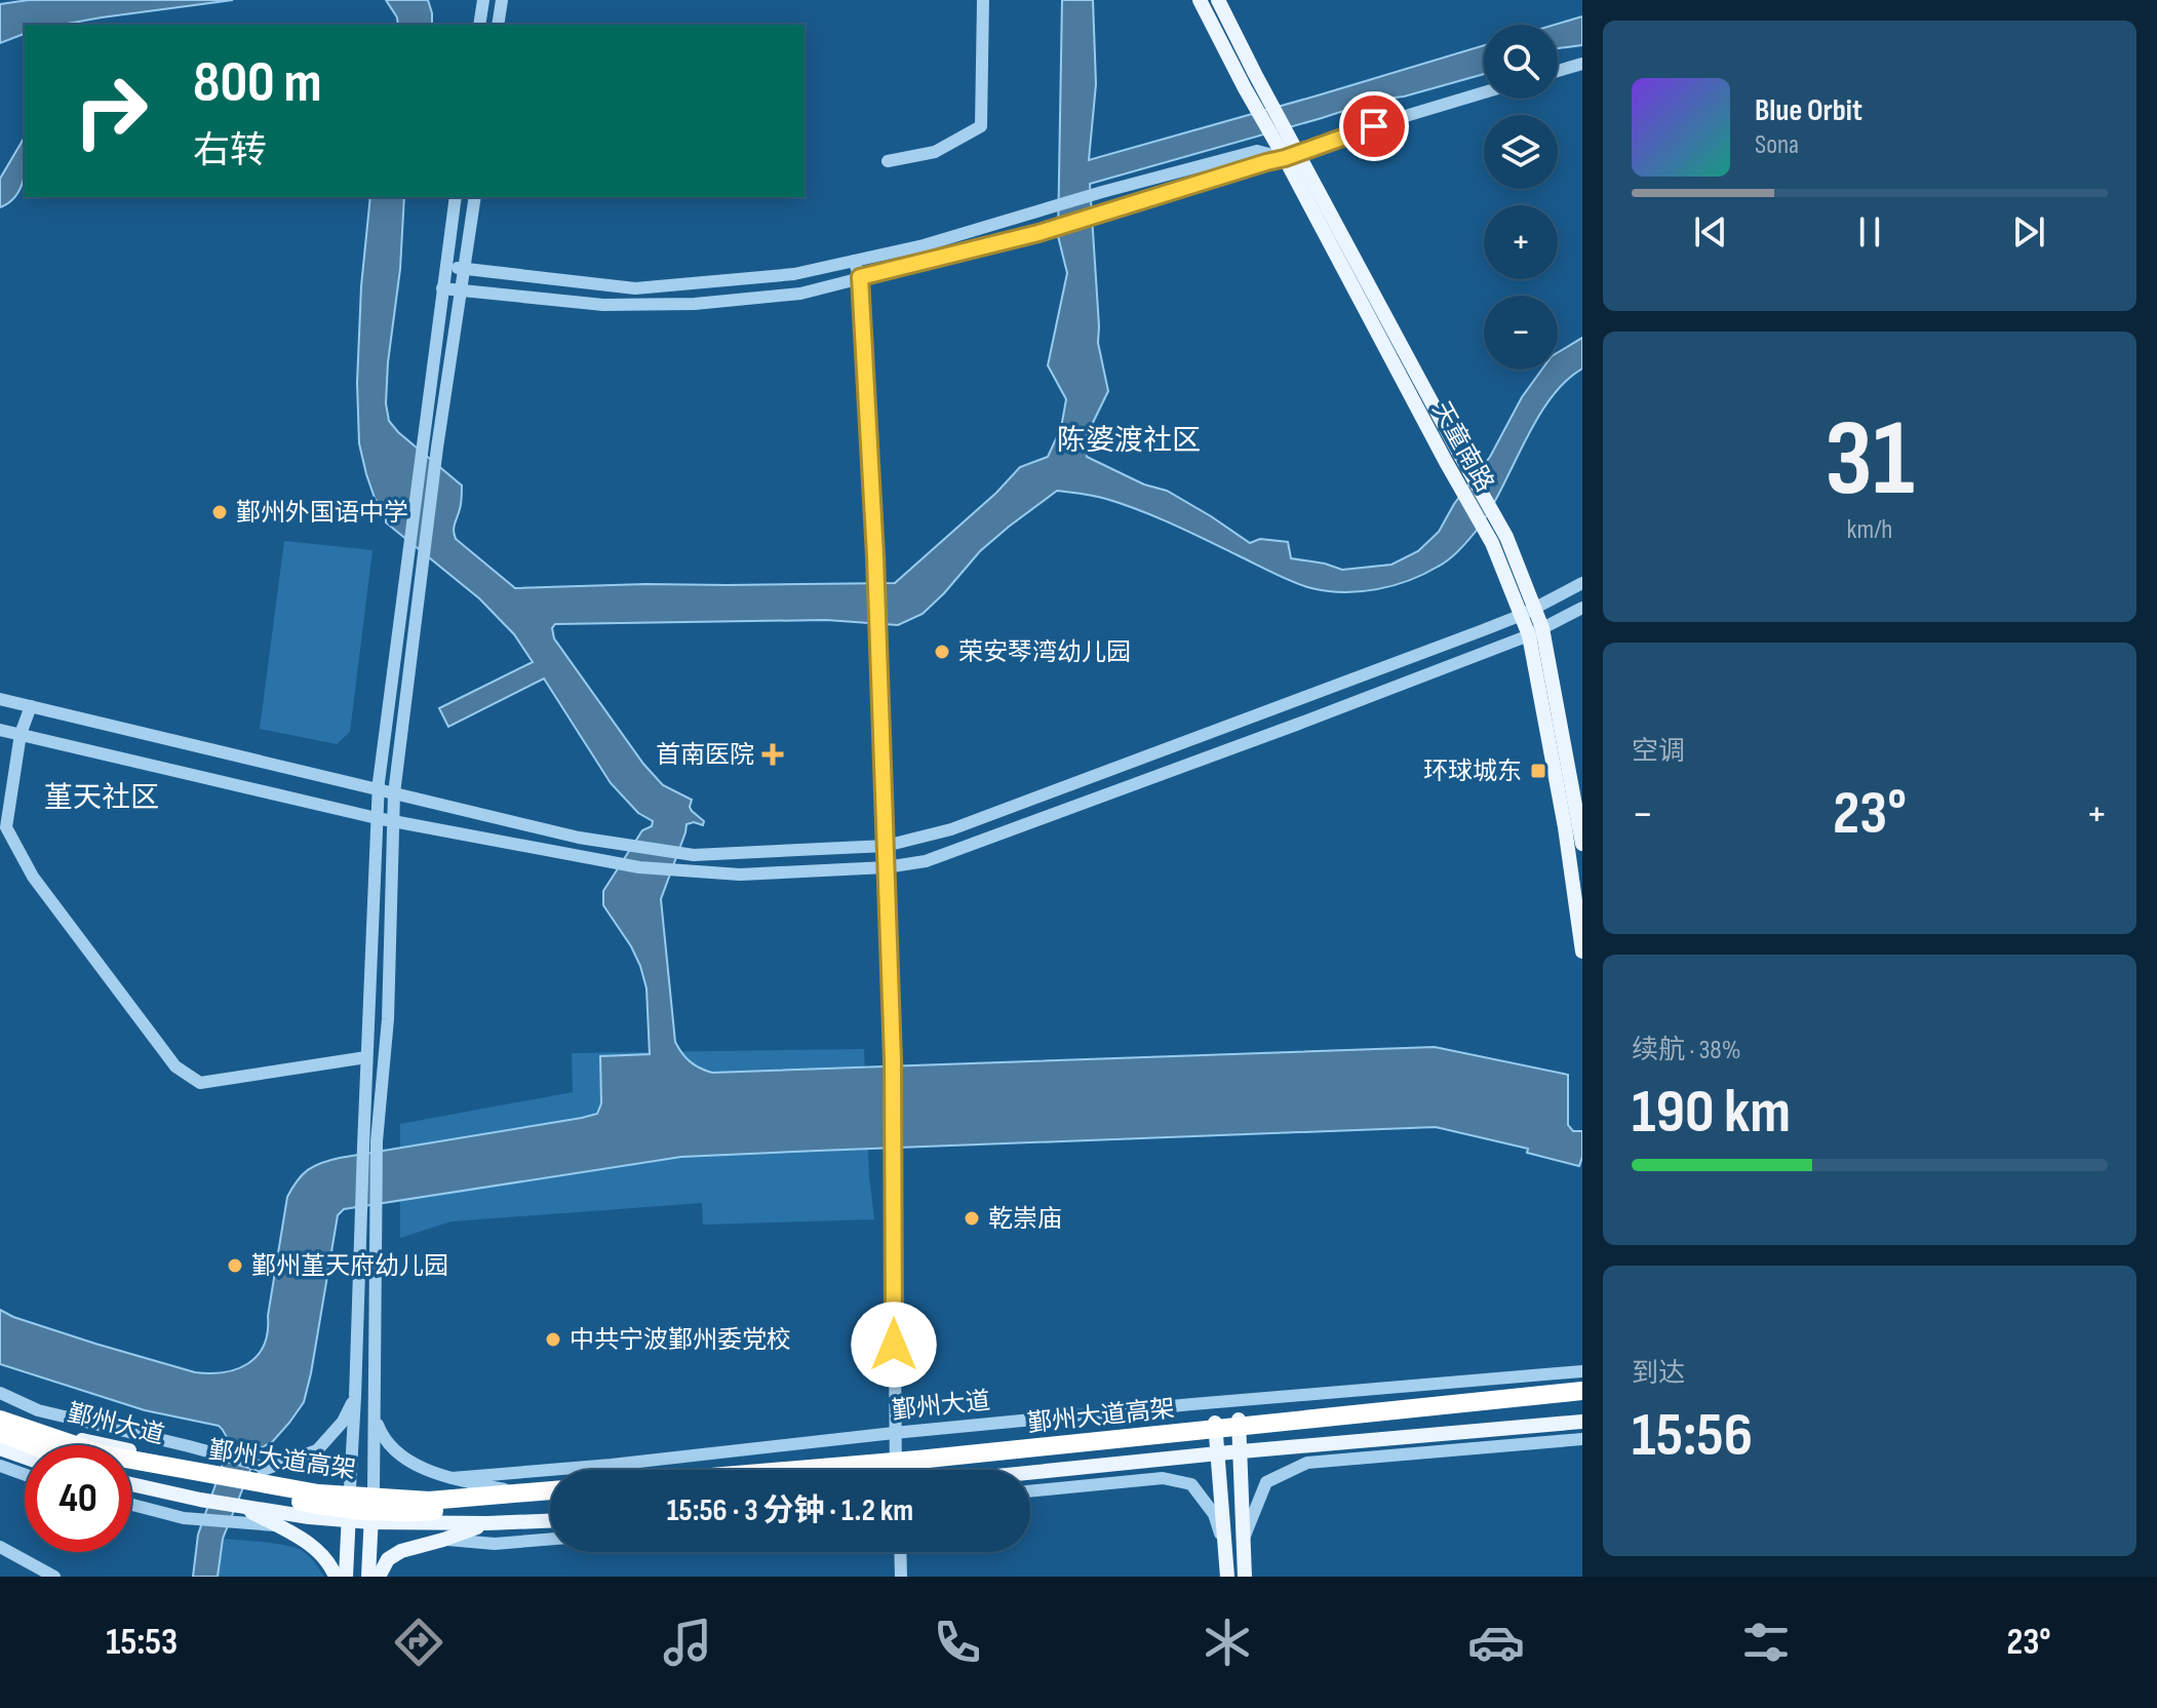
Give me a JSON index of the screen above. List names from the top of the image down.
{
  "streets": {
    "highway": ["鄞州大道高架"],
    "main road": ["天童南路", "鄞州大道"]
  },
  "crossings": [
    ["鄞州大道", "鄞州大道高架"]
  ],
  "districts": ["陈婆渡社区", "堇天社区"],
  "places": {
    "other": [
      "鄞州外国语中学",
      "荣安琴湾幼儿园",
      "乾崇庙",
      "鄞州堇天府幼儿园",
      "中共宁波鄞州委党校"
    ],
    "health": ["首南医院"],
    "transit": ["环球城东"]
  },
  "page": {
    "map_buttons": ["+", "−"],
    "turn": ["800 m", "右转"],
    "song": ["Blue Orbit", "Sona"],
    "tile": [
      ["31", "km/h"],
      "空调",
      ["续航 · 38%", "190 km"],
      ["到达", "15:56"]
    ],
    "heat": ["−", "23°", "+"],
    "limit": "40",
    "trip": "15:56 · 3 分钟 · 1.2 km",
    "tabs": ["15:53", "23°"]
  }
}
